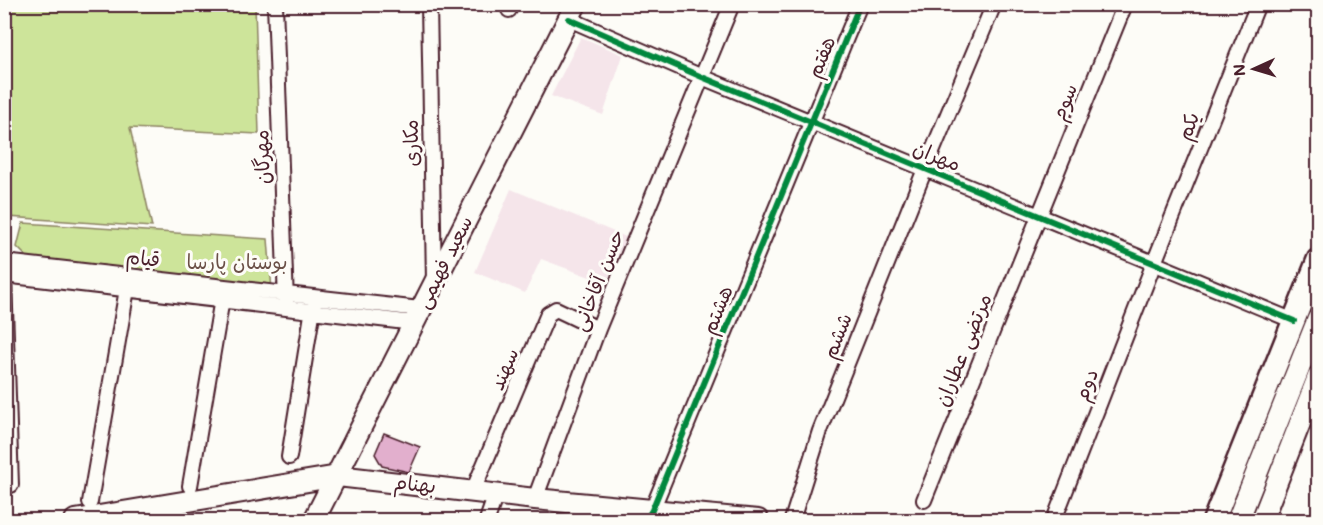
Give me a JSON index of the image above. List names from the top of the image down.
{
  "streets": {
    "main road": ["سعید فهیمی", "بهنام"],
    "street": [
      "هفتم",
      "سوم",
      "یکم",
      "مکاری",
      "مهران",
      "مهرگان",
      "قیام",
      "حسن آقاخانی",
      "هشتم",
      "ششم",
      "مرتضی عطاران",
      "سهند",
      "دوم"
    ]
  },
  "crossings": [
    ["هفتم", "مهران"],
    ["هفتم", "هشتم"],
    ["سوم", "مهران"],
    ["سوم", "مرتضی عطاران"],
    ["یکم", "مهران"],
    ["یکم", "دوم"],
    ["مکاری", "سعید فهیمی"],
    ["مهران", "سعید فهیمی"],
    ["مهران", "حسن آقاخانی"],
    ["مهران", "هشتم"],
    ["مهران", "ششم"],
    ["مهران", "مرتضی عطاران"],
    ["مهران", "دوم"],
    ["مهرگان", "قیام"],
    ["قیام", "سعید فهیمی"],
    ["سعید فهیمی", "بهنام"],
    ["حسن آقاخانی", "سهند"],
    ["حسن آقاخانی", "بهنام"],
    ["هشتم", "بهنام"],
    ["سهند", "بهنام"]
  ],
  "parks": ["بوستان پارسا"],
  "north": "left"
}
